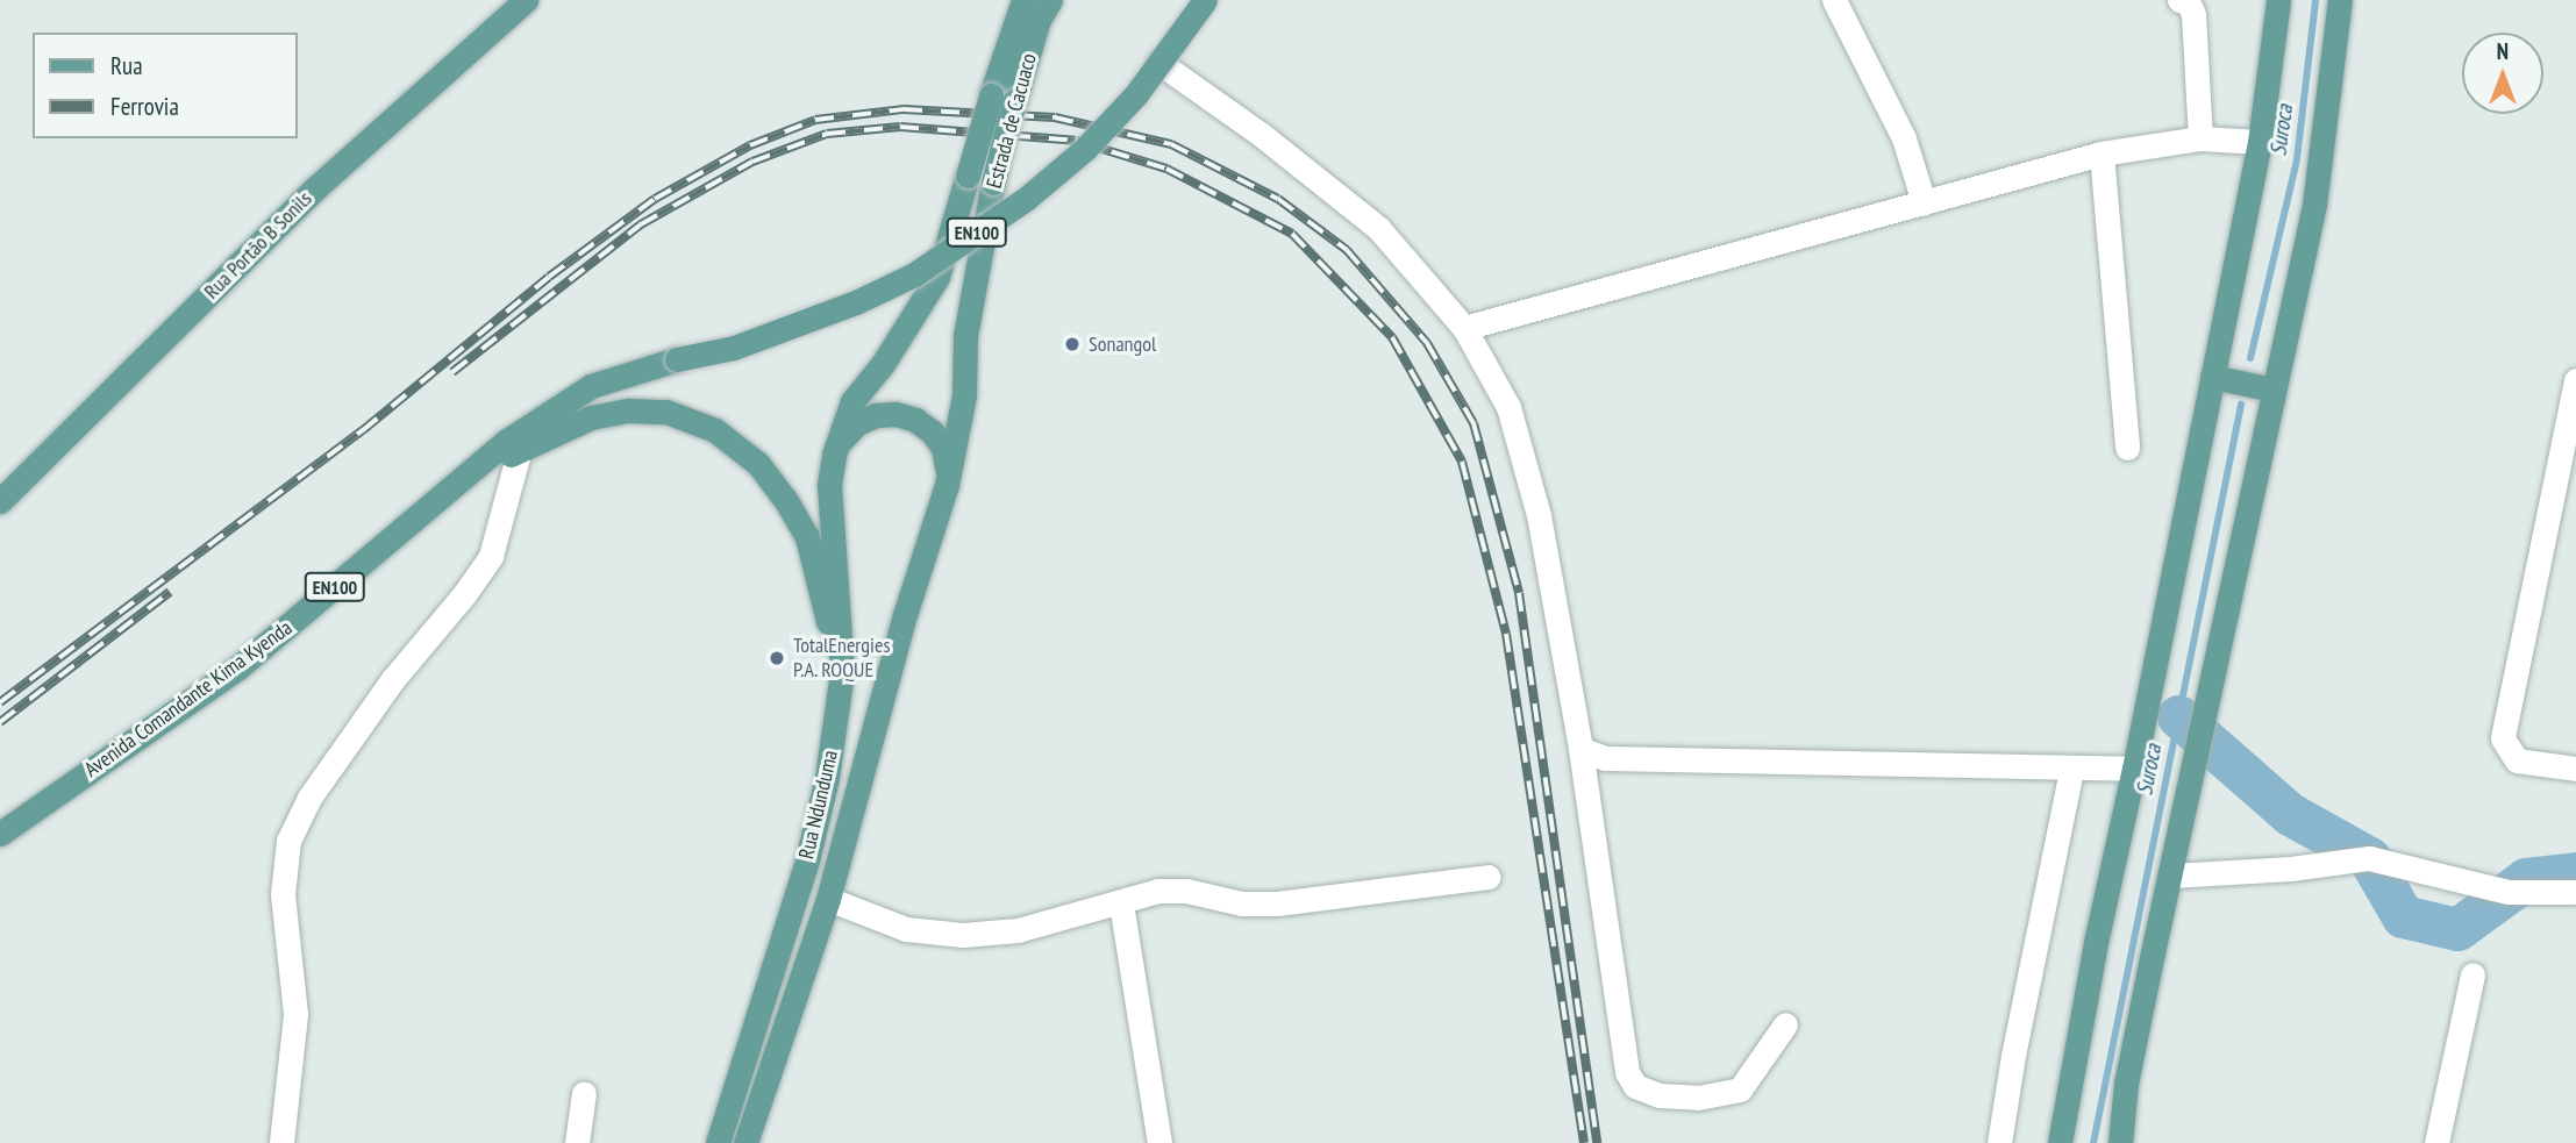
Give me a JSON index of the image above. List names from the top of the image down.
{
  "streets": {
    "main road": [
      "Estrada de Cacuaco",
      "EN100",
      "Rua Portão B Sonils",
      "Avenida Comandante Kima Kyenda",
      "Rua Ndunduma"
    ]
  },
  "crossings": [
    ["Estrada de Cacuaco", "Rua Ndunduma"]
  ],
  "water": ["Suroca"],
  "places": ["Sonangol", "TotalEnergies P.A. ROQUE"],
  "legend": ["Rua", "Ferrovia"],
  "north": "top"
}
